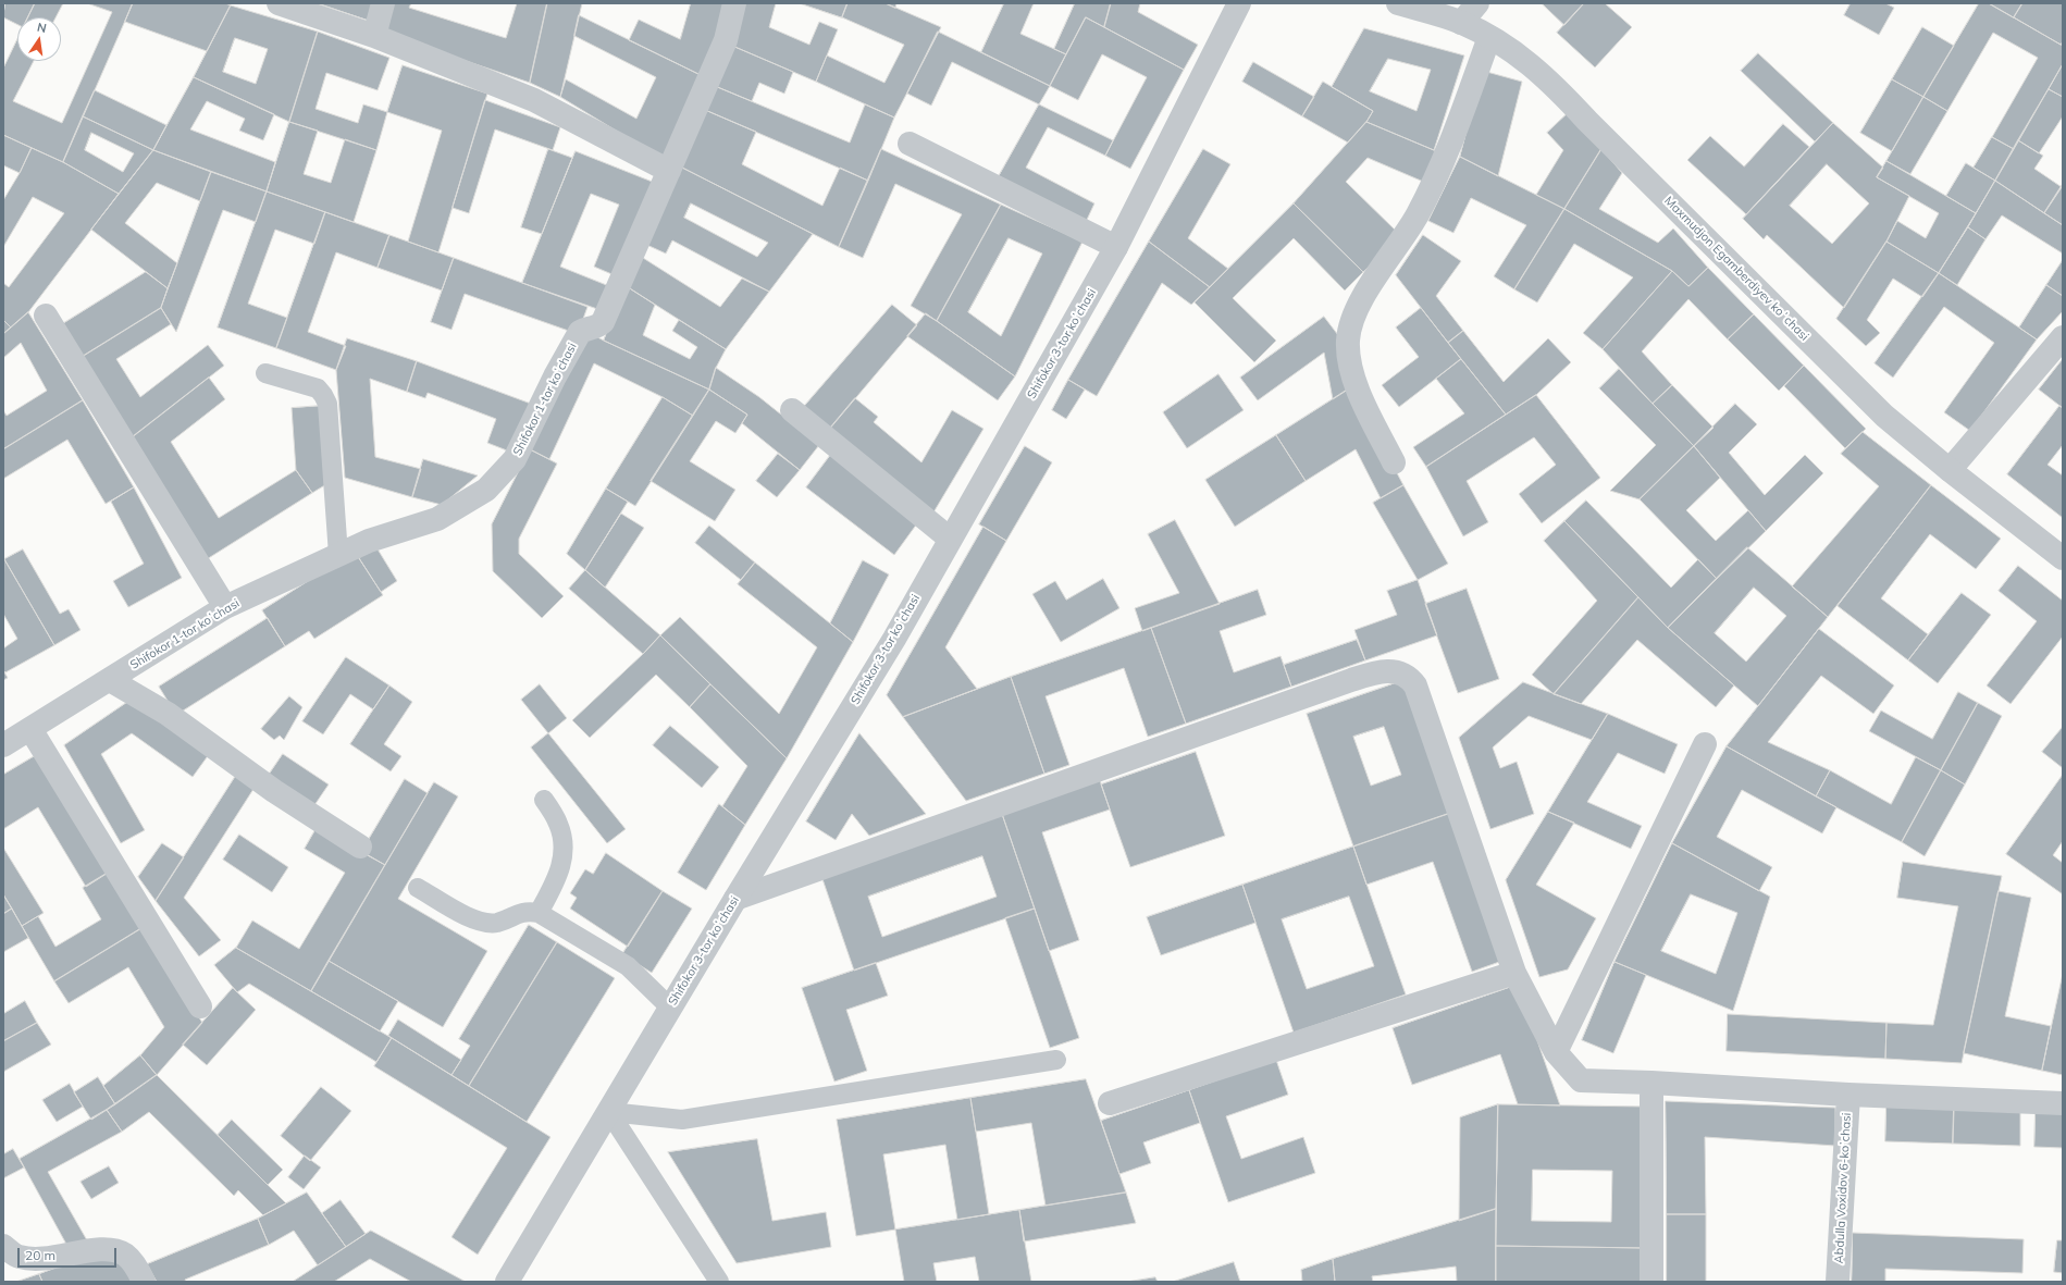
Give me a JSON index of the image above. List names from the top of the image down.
{
  "streets": {
    "street": [
      "Maxmudjon Egamberdiyev koʻchasi",
      "Shifokor 3-tor koʼchasi",
      "Shifokor 1-tor koʼchasi",
      "Abdulla Voxidov 6-koʼchasi"
    ]
  },
  "scale_bar": "20 m",
  "north": "top"
}
